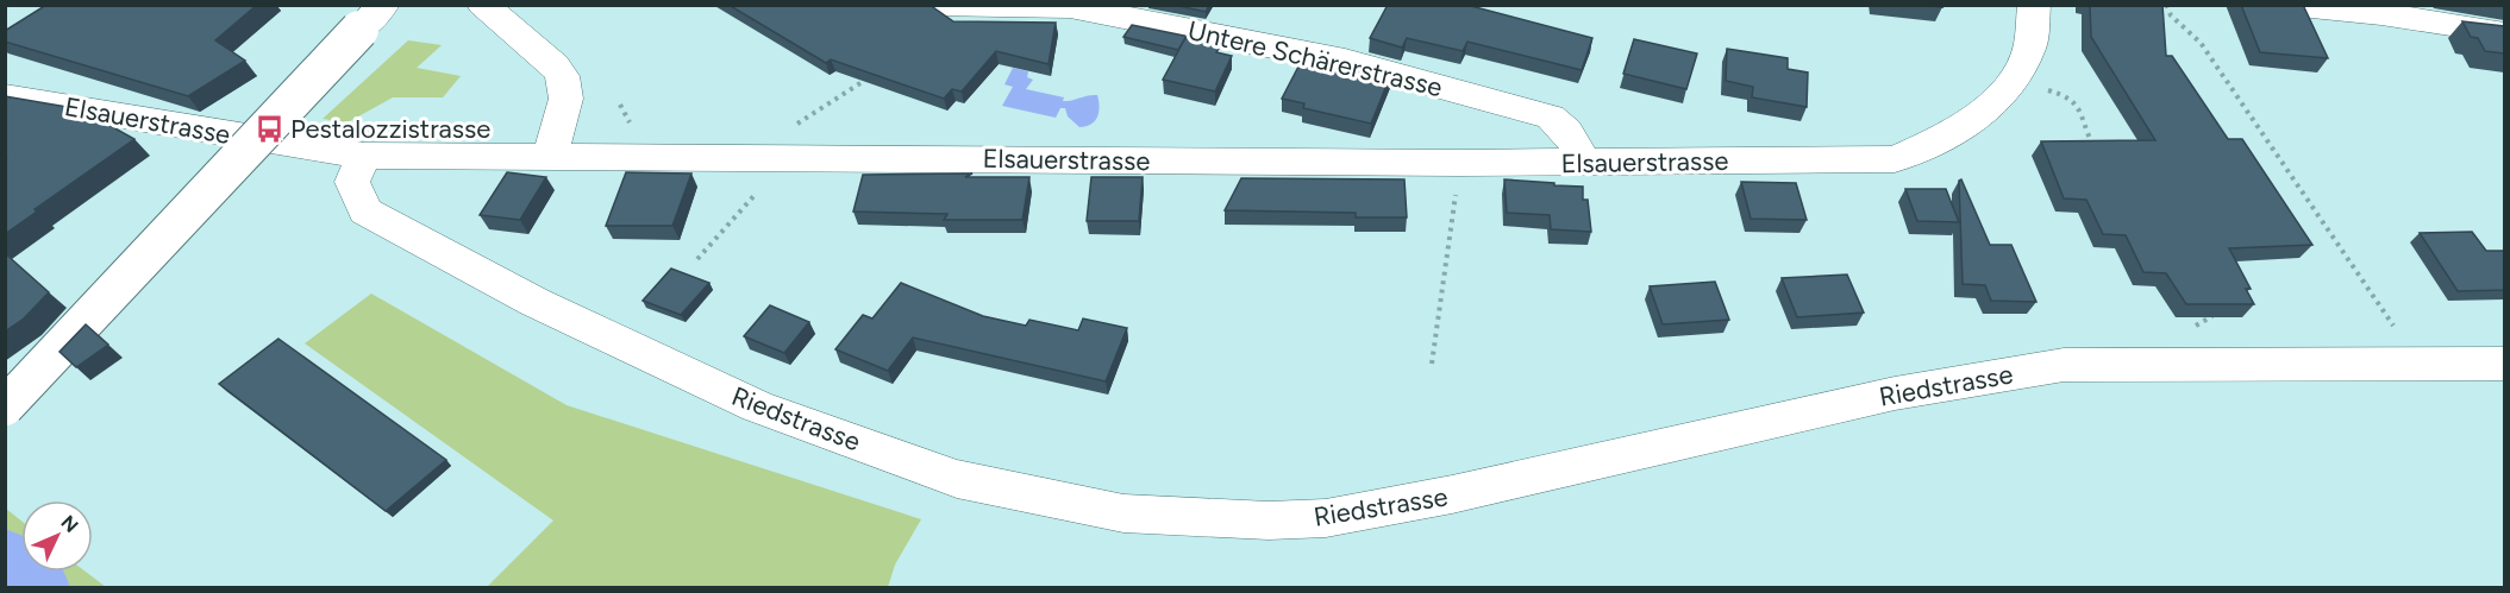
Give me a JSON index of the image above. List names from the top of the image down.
{
  "streets": {
    "street": ["Untere Schärerstrasse", "Elsauerstrasse", "Riedstrasse"]
  },
  "crossings": [
    ["Untere Schärerstrasse", "Elsauerstrasse"],
    ["Elsauerstrasse", "Riedstrasse"]
  ],
  "places": {
    "bus stop": ["Pestalozzistrasse"]
  },
  "north": "top right"
}
